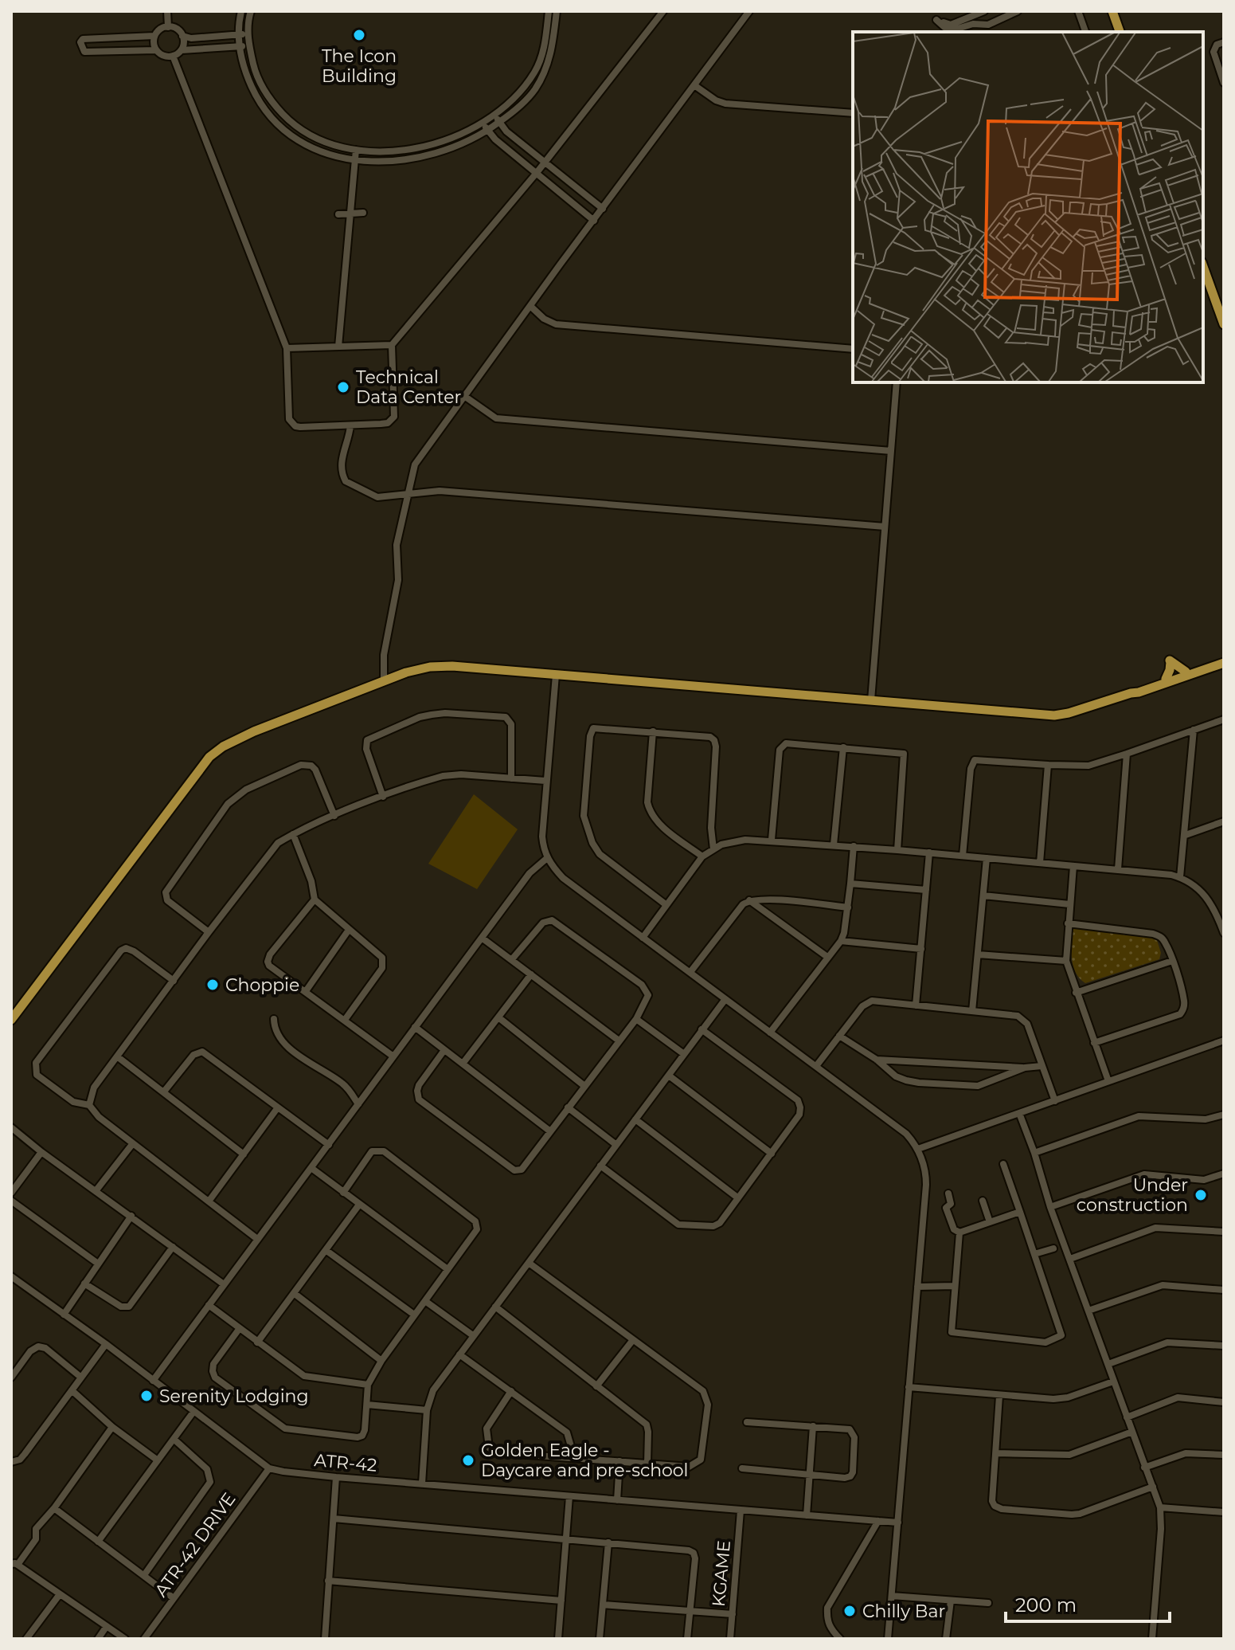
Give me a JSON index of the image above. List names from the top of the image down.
{
  "streets": {
    "street": ["ATR-42", "ATR-42 DRIVE", "KGAME"]
  },
  "crossings": [
    ["ATR-42", "ATR-42 DRIVE"],
    ["ATR-42", "KGAME"]
  ],
  "places": [
    "The Icon Building",
    "Technical Data Center",
    "Choppie",
    "Under construction",
    "Serenity Lodging",
    "Golden Eagle - Daycare and pre-school",
    "Chilly Bar"
  ],
  "scale_bar": "200 m"
}
